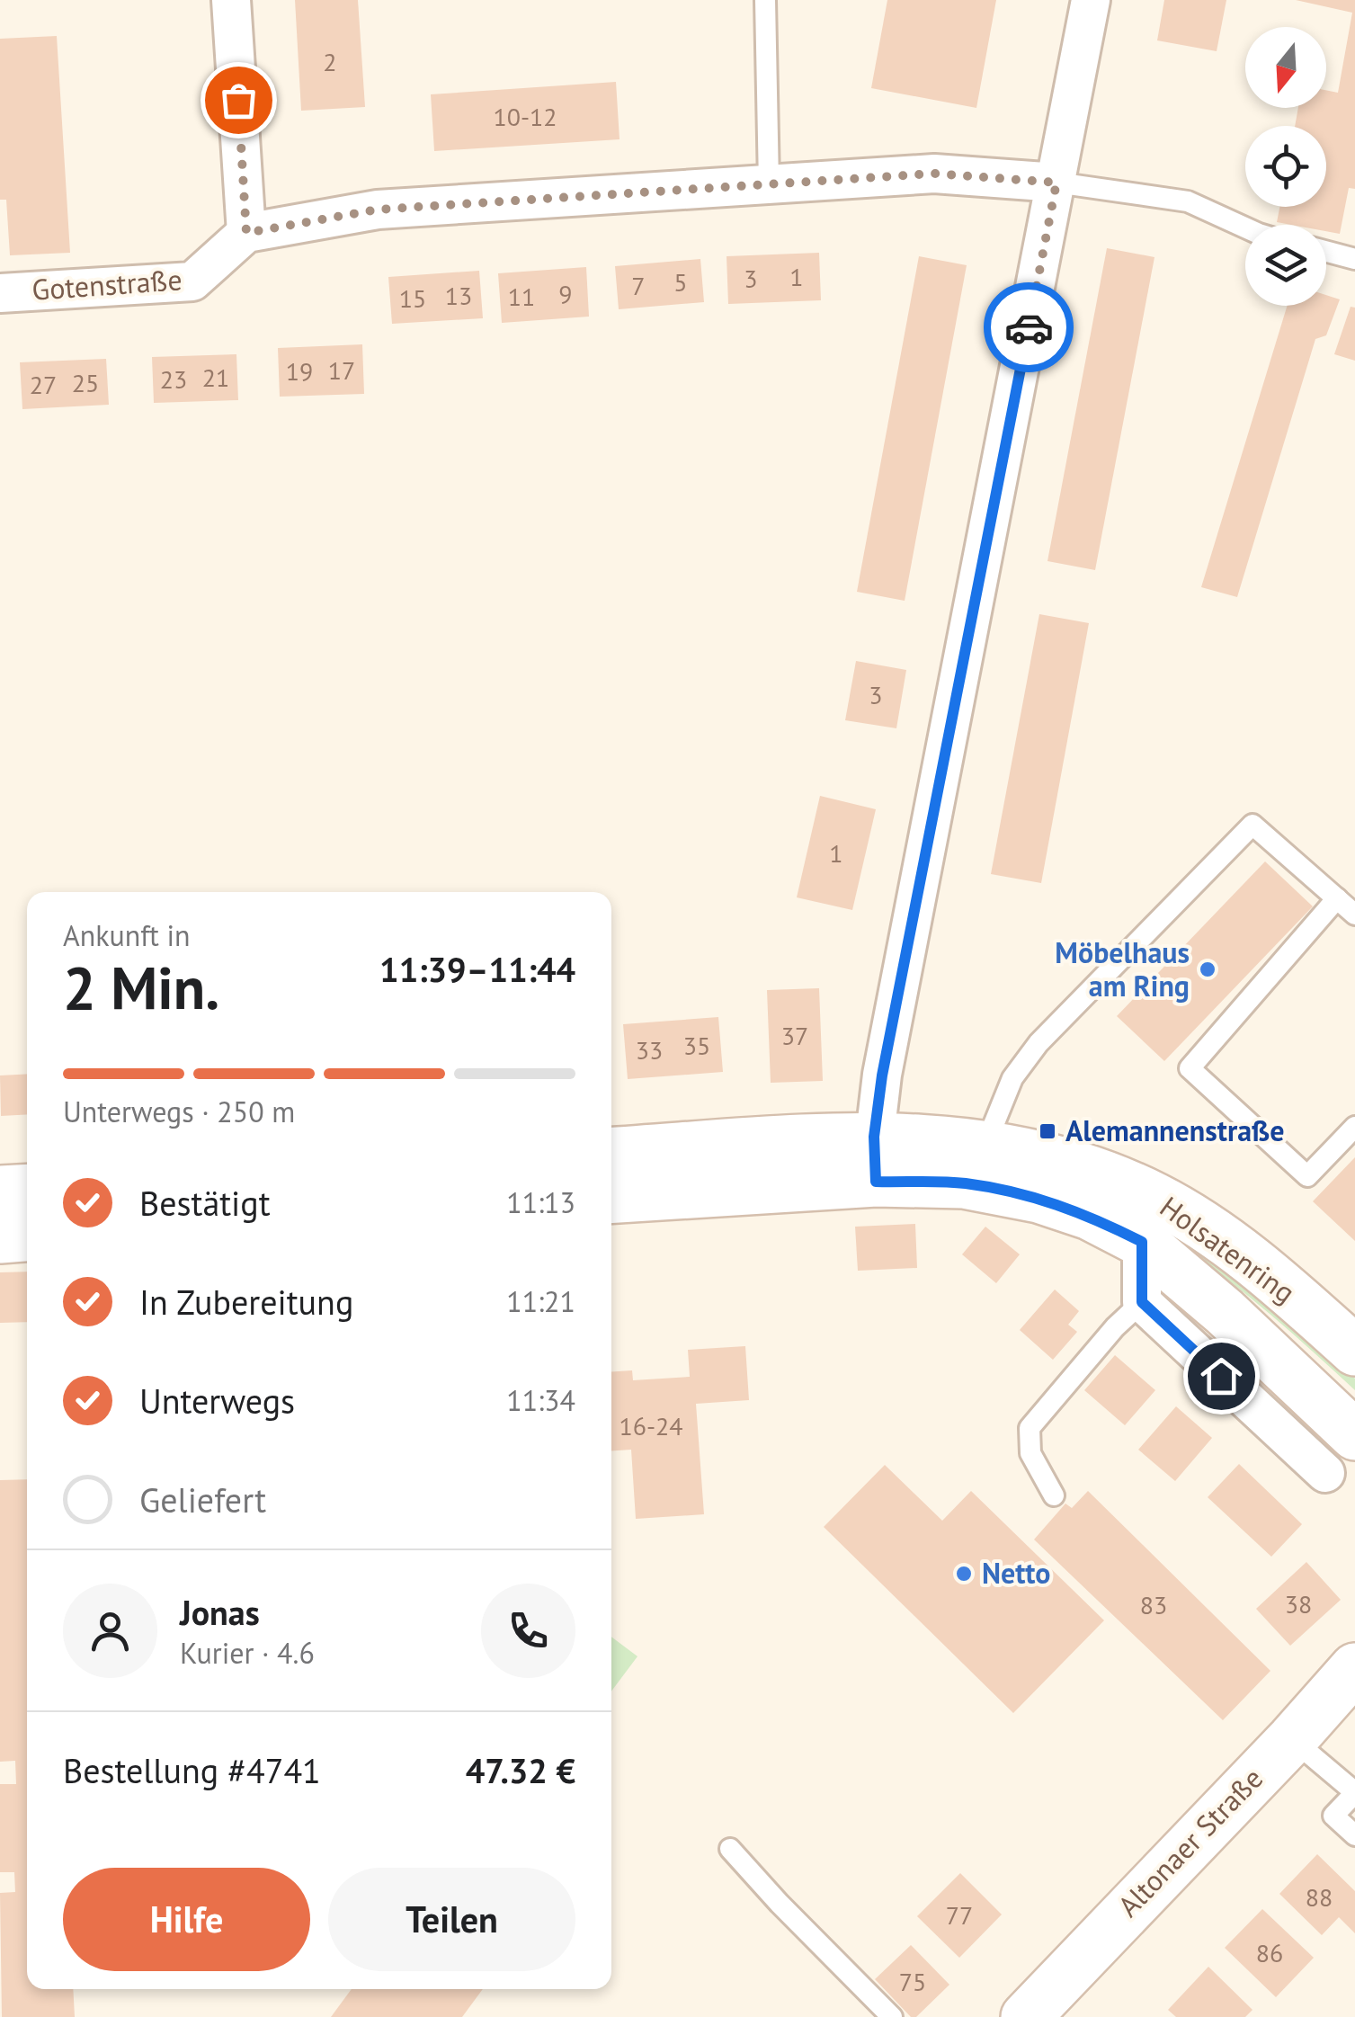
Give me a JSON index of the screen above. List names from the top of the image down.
{
  "streets": {
    "main road": ["Holsatenring", "Altonaer Straße"],
    "street": ["Gotenstraße"]
  },
  "places": {
    "other": ["Möbelhaus am Ring", "Netto"],
    "transit": ["Alemannenstraße"]
  },
  "house_numbers": [
    "2",
    "10-12",
    "1",
    "3",
    "5",
    "7",
    "9",
    "13",
    "11",
    "15",
    "17",
    "19",
    "21",
    "23",
    "25",
    "27",
    "3",
    "1",
    "37",
    "35",
    "33",
    "16-24",
    "38",
    "83",
    "88",
    "77",
    "86",
    "75"
  ],
  "north": "bottom",
  "page": {
    "heading": ["2 Min.", "Ankunft in", "11:39–11:44"],
    "panel": [
      "Jonas",
      "Kurier · 4.6",
      "Bestellung #4741",
      "47.32 €"
    ],
    "bar": "Unterwegs · 250 m",
    "list": [
      ["Bestätigt", "11:13"],
      ["In Zubereitung", "11:21"],
      ["Unterwegs", "11:34"],
      "Geliefert"
    ],
    "buttons": ["Hilfe", "Teilen"]
  }
}
